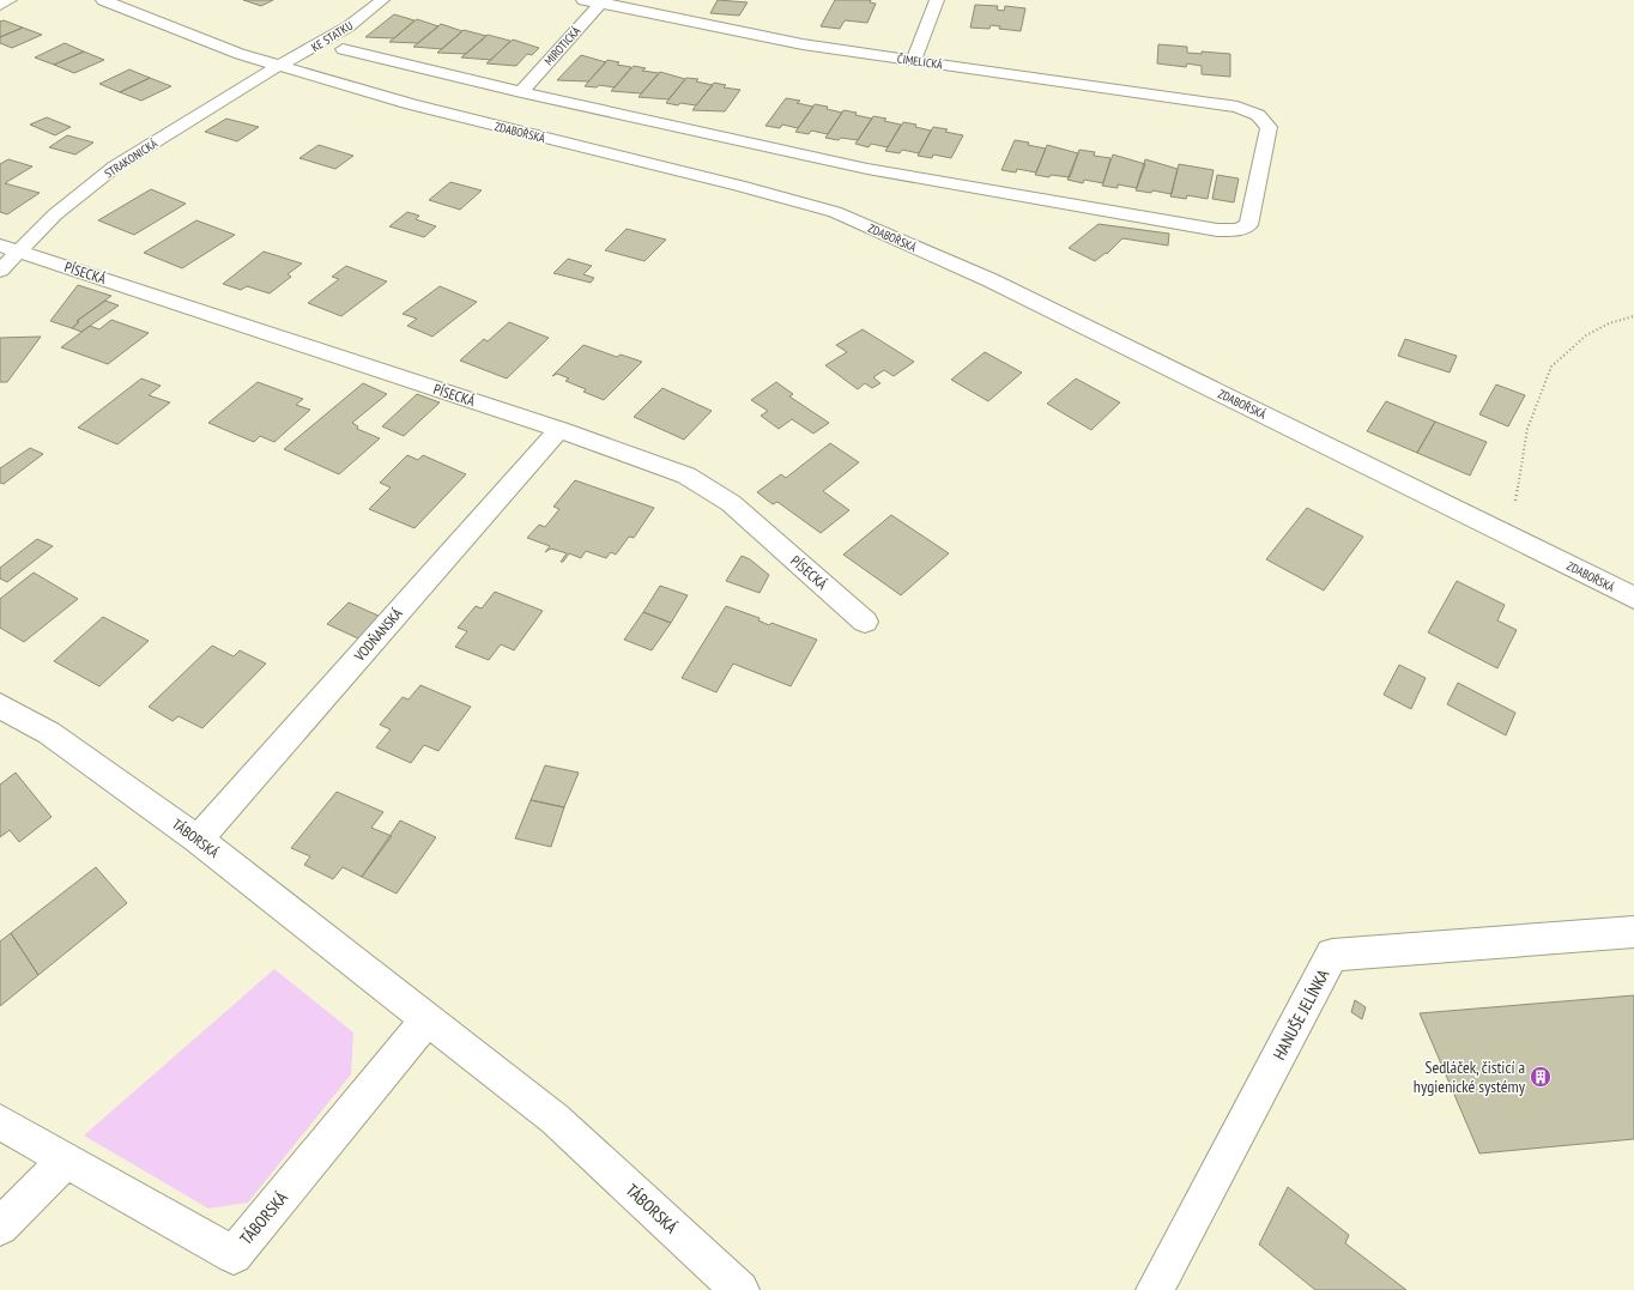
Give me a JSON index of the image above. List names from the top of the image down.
{
  "streets": {
    "street": [
      "KE STATKU",
      "MIROTICKÁ",
      "ČIMELICKÁ",
      "ZDABOŘSKÁ",
      "STRAKONICKÁ",
      "PÍSECKÁ",
      "VODŇANSKÁ",
      "TÁBORSKÁ",
      "HANUŠE JELÍNKA"
    ]
  },
  "crossings": [
    ["KE STATKU", "ZDABOŘSKÁ"],
    ["KE STATKU", "STRAKONICKÁ"],
    ["MIROTICKÁ", "ČIMELICKÁ"],
    ["ZDABOŘSKÁ", "STRAKONICKÁ"],
    ["STRAKONICKÁ", "PÍSECKÁ"],
    ["PÍSECKÁ", "VODŇANSKÁ"],
    ["VODŇANSKÁ", "TÁBORSKÁ"]
  ],
  "places": {
    "building": ["Sedláček, čisticí a hygienické systémy"]
  }
}
